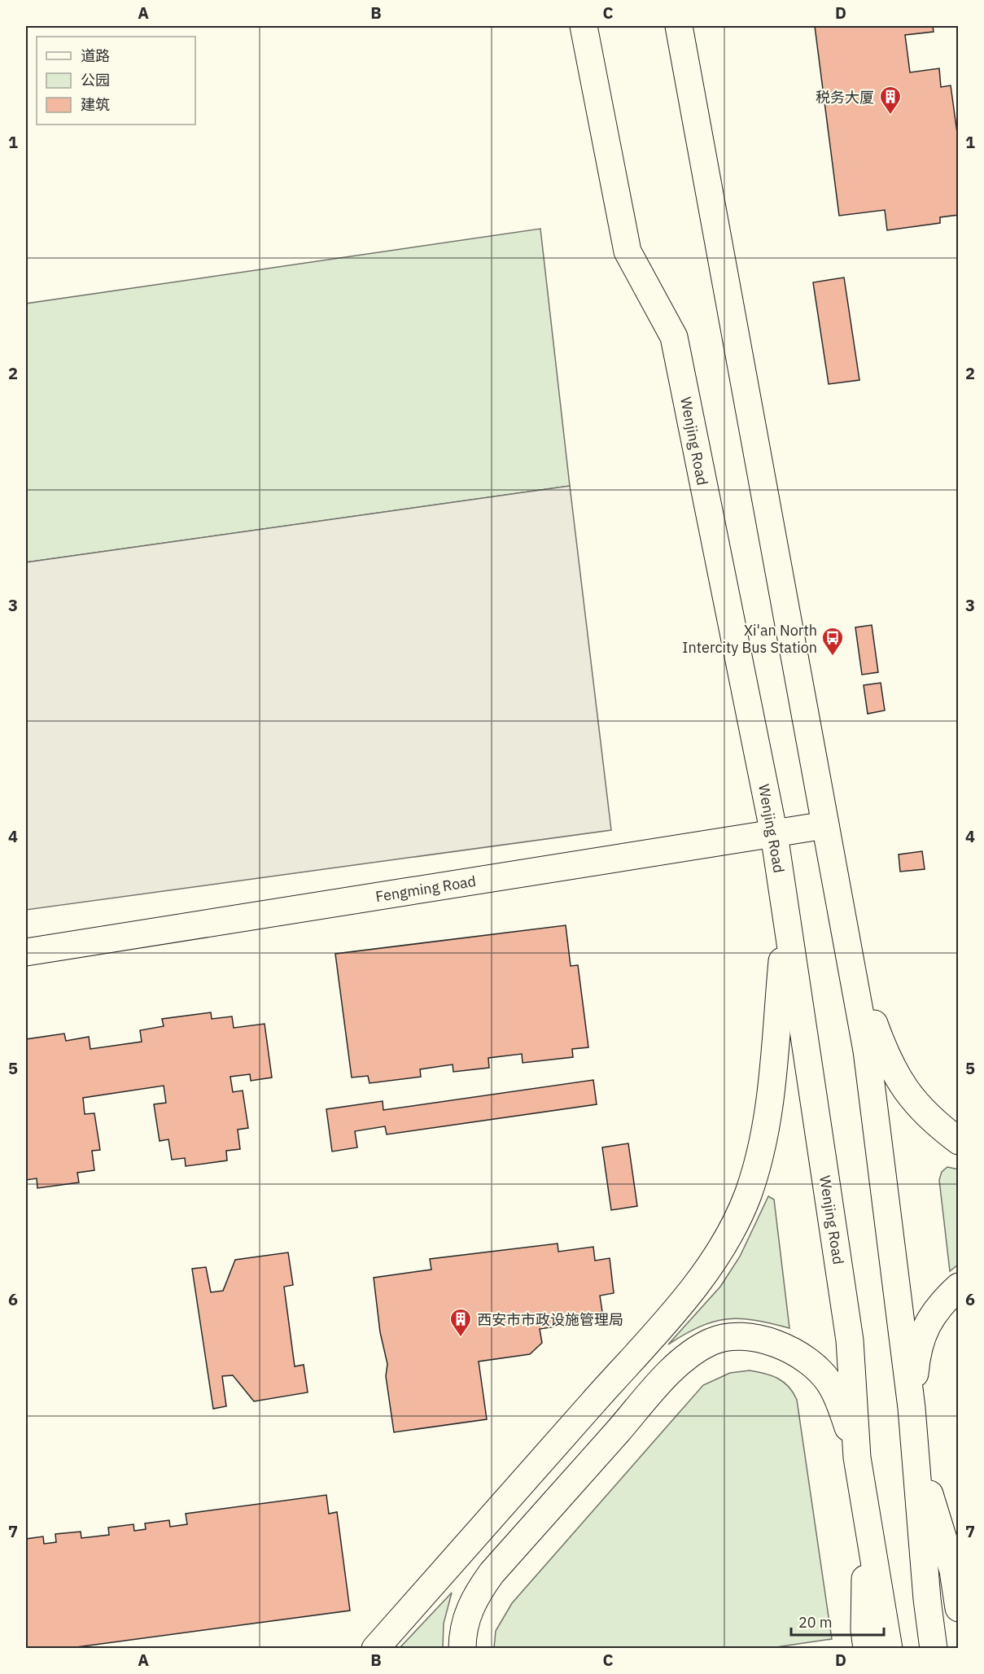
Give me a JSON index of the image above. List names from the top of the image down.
{
  "streets": {
    "main road": ["Wenjing Road", "Fengming Road"]
  },
  "crossings": [
    ["Wenjing Road", "Fengming Road"]
  ],
  "places": {
    "building": ["税务大厦", "西安市市政设施管理局"],
    "bus stop": ["Xi'an North Intercity Bus Station"]
  },
  "legend": ["道路", "公园", "建筑"],
  "scale_bar": "20 m",
  "grid": {
    "columns": [
      "A",
      "B",
      "C",
      "D"
    ],
    "rows": [
      "1",
      "2",
      "3",
      "4",
      "5",
      "6",
      "7"
    ]
  }
}
